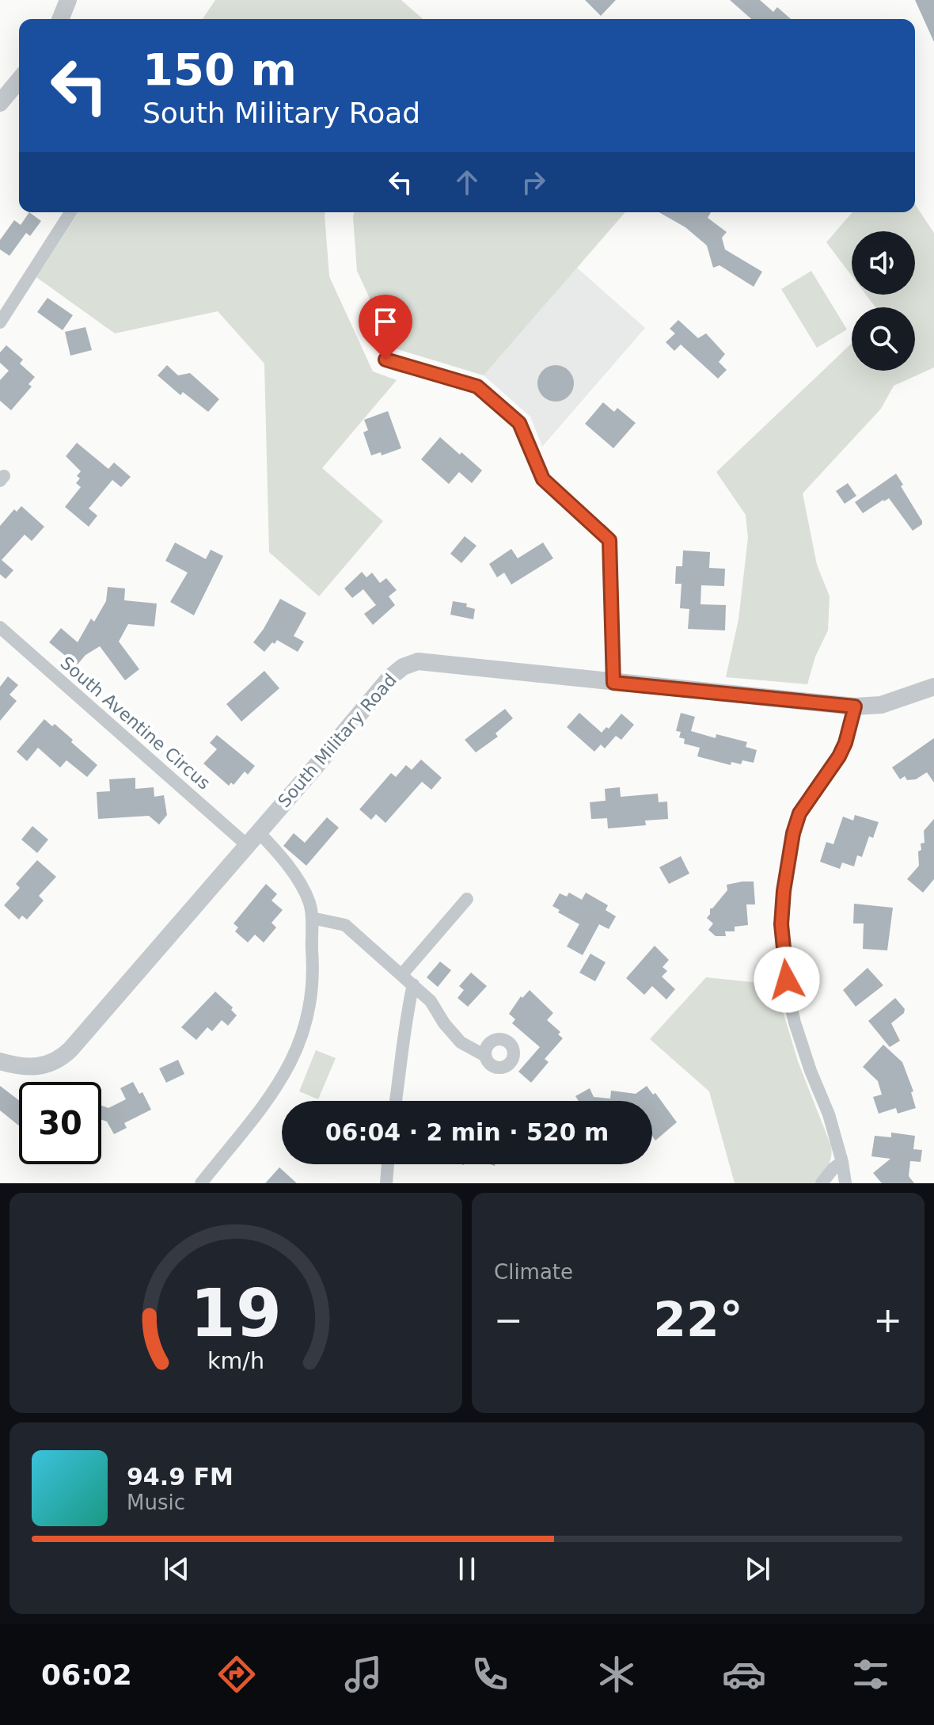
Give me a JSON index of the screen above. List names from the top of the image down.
{
  "streets": {
    "street": ["South Aventine Circus", "South Military Road"]
  },
  "crossings": [
    ["South Aventine Circus", "South Military Road"]
  ],
  "page": {
    "turn": ["150 m", "South Military Road"],
    "limit": "30",
    "trip": "06:04 · 2 min · 520 m",
    "tile": "Climate",
    "heat": ["−", "22°", "+"],
    "song": ["94.9 FM", "Music"],
    "tabs": "06:02",
    "gauge": ["19", "km/h"]
  }
}
